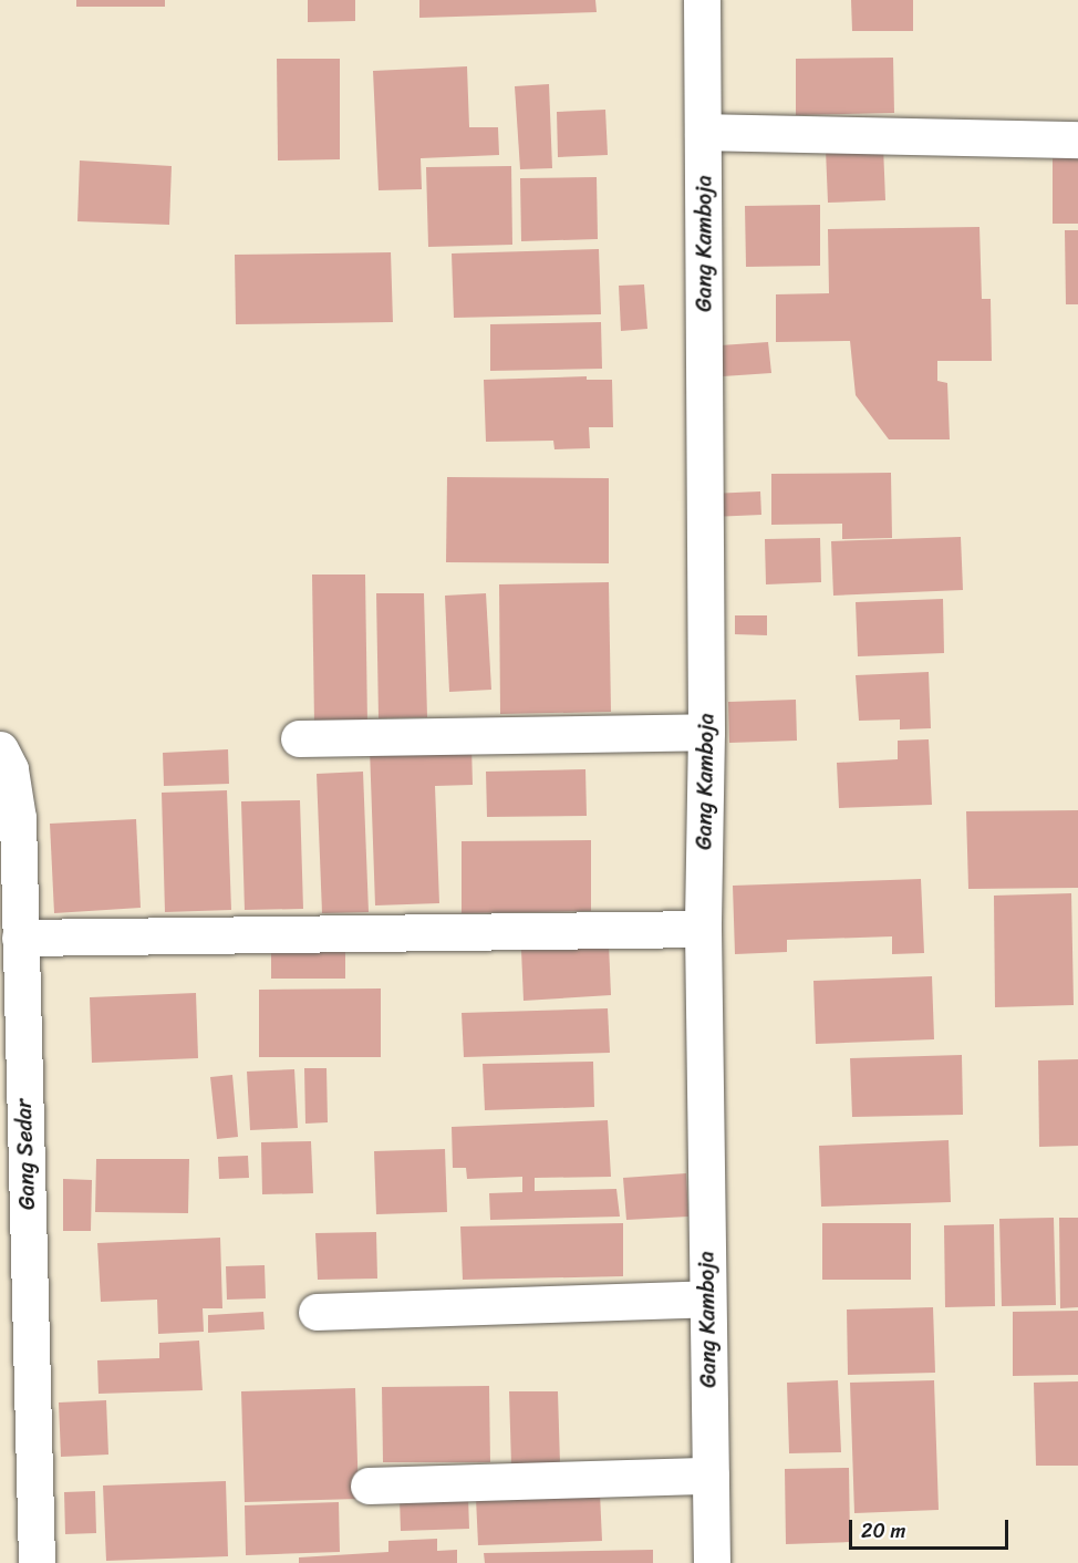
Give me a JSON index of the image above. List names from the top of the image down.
{
  "streets": {
    "street": ["Gang Kamboja", "Gang Sedar"]
  },
  "scale_bar": "20 m"
}
